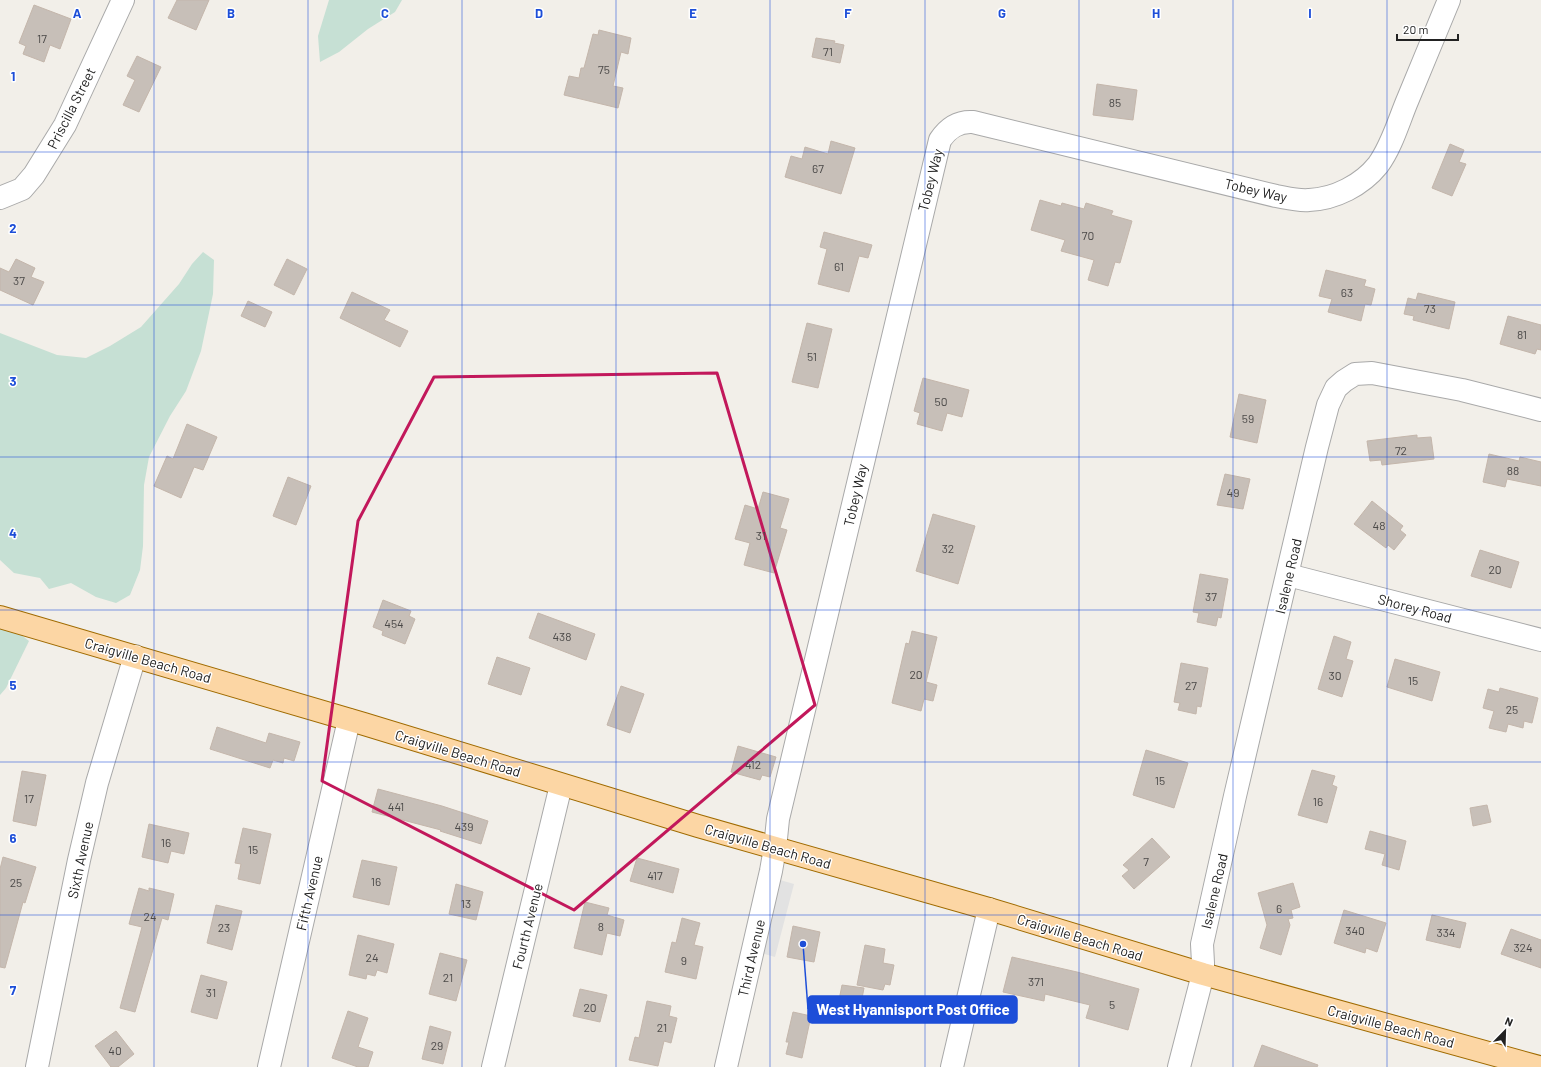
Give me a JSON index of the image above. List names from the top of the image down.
{
  "streets": {
    "main road": ["Craigville Beach Road"],
    "street": [
      "Priscilla Street",
      "Tobey Way",
      "Isalene Road",
      "Shorey Road",
      "Sixth Avenue",
      "Fifth Avenue",
      "Fourth Avenue",
      "Third Avenue"
    ]
  },
  "crossings": [
    ["Tobey Way", "Craigville Beach Road"],
    ["Tobey Way", "Third Avenue"],
    ["Isalene Road", "Shorey Road"],
    ["Isalene Road", "Craigville Beach Road"],
    ["Craigville Beach Road", "Sixth Avenue"],
    ["Craigville Beach Road", "Fifth Avenue"],
    ["Craigville Beach Road", "Fourth Avenue"],
    ["Craigville Beach Road", "Third Avenue"]
  ],
  "places": ["West Hyannisport Post Office"],
  "house_numbers": [
    "17",
    "71",
    "75",
    "85",
    "67",
    "70",
    "61",
    "37",
    "63",
    "73",
    "81",
    "51",
    "50",
    "59",
    "72",
    "88",
    "49",
    "48",
    "31",
    "32",
    "20",
    "37",
    "454",
    "438",
    "20",
    "30",
    "15",
    "27",
    "25",
    "412",
    "15",
    "17",
    "16",
    "441",
    "439",
    "16",
    "15",
    "7",
    "417",
    "16",
    "25",
    "13",
    "6",
    "24",
    "8",
    "23",
    "340",
    "334",
    "324",
    "24",
    "9",
    "21",
    "371",
    "31",
    "5",
    "20",
    "21",
    "29",
    "40"
  ],
  "scale_bar": "20 m",
  "north": "top right",
  "grid": {
    "columns": [
      "A",
      "B",
      "C",
      "D",
      "E",
      "F",
      "G",
      "H",
      "I"
    ],
    "rows": [
      "1",
      "2",
      "3",
      "4",
      "5",
      "6",
      "7"
    ]
  }
}
